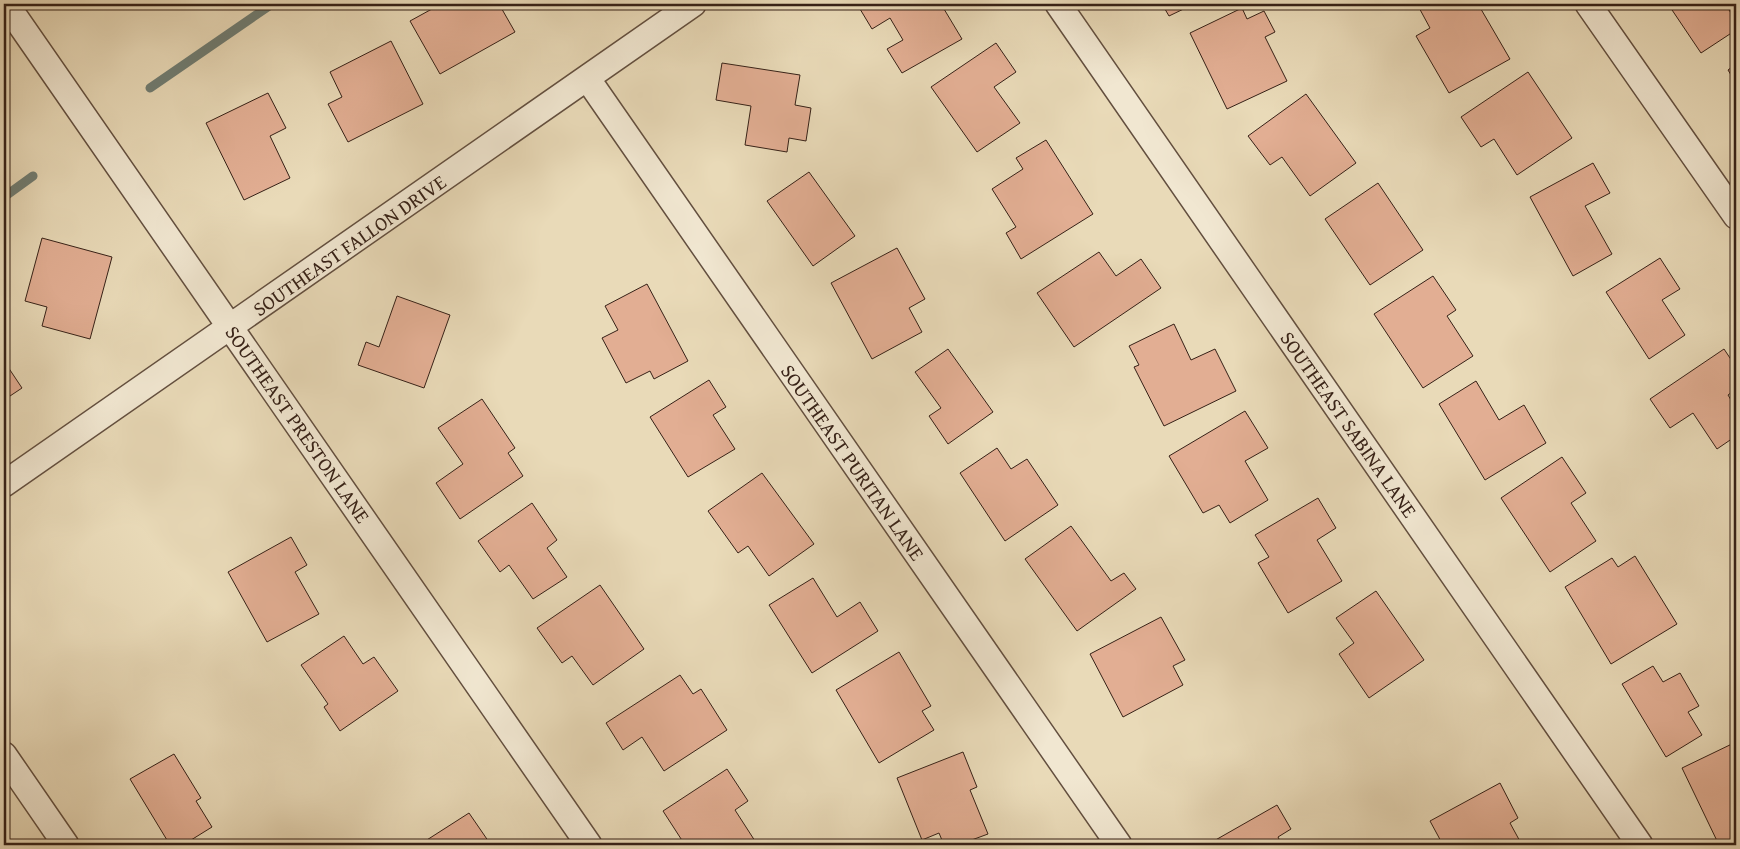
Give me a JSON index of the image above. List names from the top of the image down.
{
  "streets": {
    "street": [
      "SOUTHEAST FALLON DRIVE",
      "SOUTHEAST PRESTON LANE",
      "SOUTHEAST SABINA LANE",
      "SOUTHEAST PURITAN LANE"
    ]
  },
  "crossings": [
    ["SOUTHEAST FALLON DRIVE", "SOUTHEAST PRESTON LANE"],
    ["SOUTHEAST FALLON DRIVE", "SOUTHEAST PURITAN LANE"]
  ]
}
